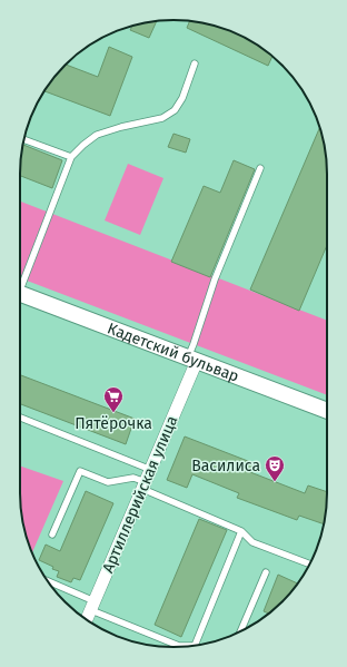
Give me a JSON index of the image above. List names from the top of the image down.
{
  "streets": {
    "street": ["Кадетский бульвар", "Артиллерийская улица"]
  },
  "crossings": [
    ["Кадетский бульвар", "Артиллерийская улица"]
  ],
  "places": {
    "supermarket": ["Пятёрочка"],
    "theatre": ["Василиса"]
  }
}
